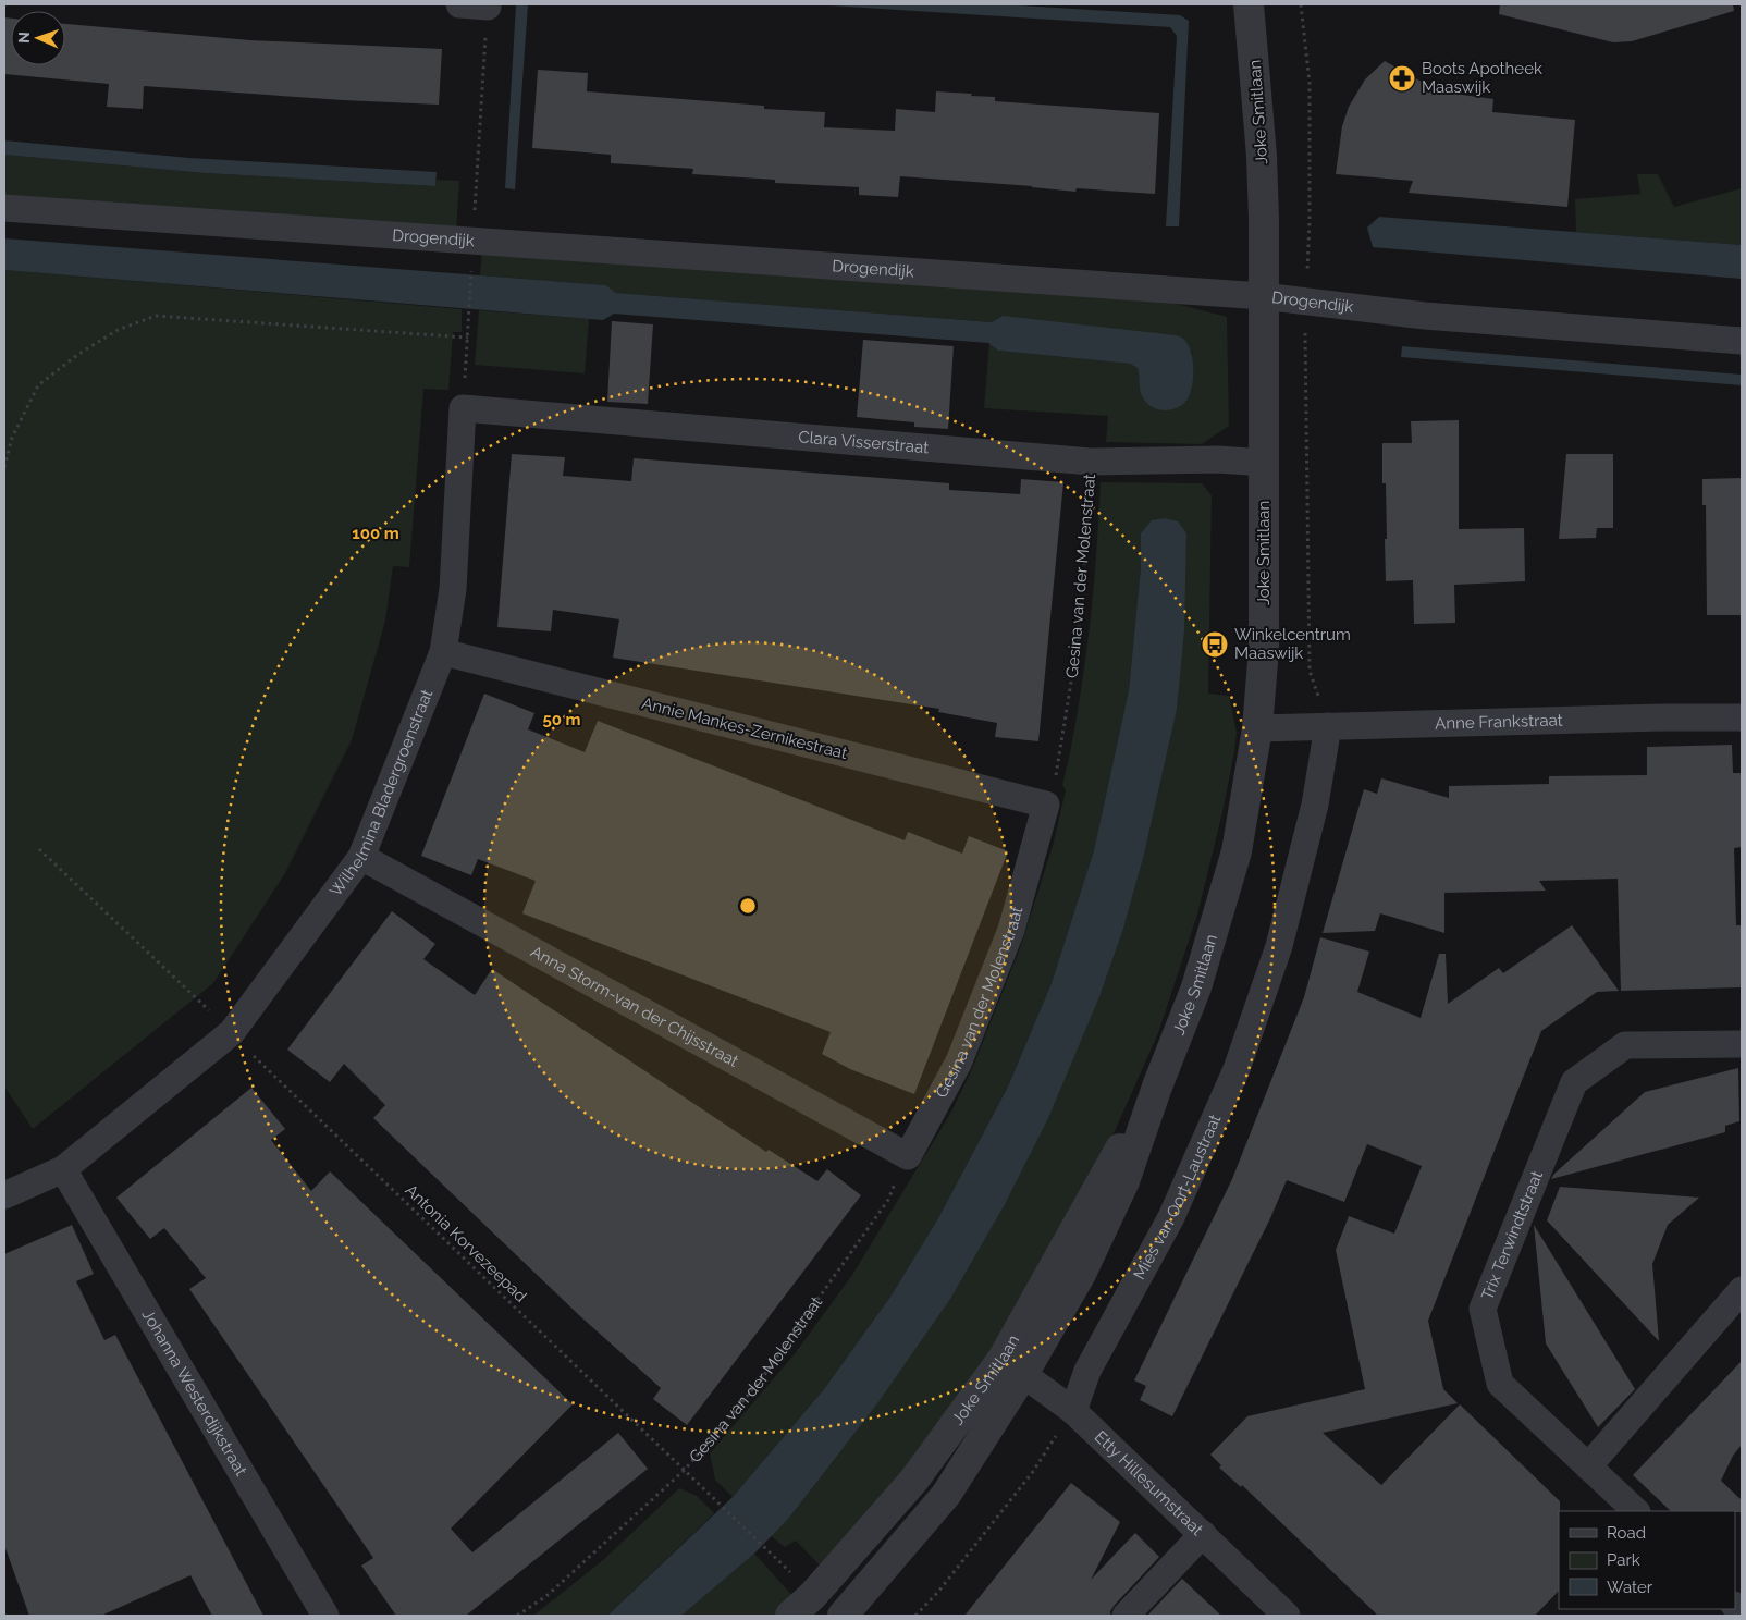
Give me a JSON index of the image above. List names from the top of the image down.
{
  "streets": {
    "street": [
      "Joke Smitlaan",
      "Drogendijk",
      "Clara Visserstraat",
      "Gesina van der Molenstraat",
      "Anne Frankstraat",
      "Annie Mankes-Zernikestraat",
      "Wilhelmina Bladergroenstraat",
      "Anna Storm-van der Chijsstraat",
      "Mies van Oort-Laustraat",
      "Trix Terwindtstraat",
      "Johanna Westerdijkstraat",
      "Etty Hillesumstraat"
    ],
    "path": ["Antonia Korvezeepad"]
  },
  "crossings": [
    ["Joke Smitlaan", "Drogendijk"],
    ["Joke Smitlaan", "Clara Visserstraat"],
    ["Joke Smitlaan", "Anne Frankstraat"],
    ["Joke Smitlaan", "Etty Hillesumstraat"],
    ["Clara Visserstraat", "Gesina van der Molenstraat"],
    ["Clara Visserstraat", "Wilhelmina Bladergroenstraat"],
    ["Gesina van der Molenstraat", "Annie Mankes-Zernikestraat"],
    ["Gesina van der Molenstraat", "Anna Storm-van der Chijsstraat"],
    ["Gesina van der Molenstraat", "Antonia Korvezeepad"],
    ["Anne Frankstraat", "Mies van Oort-Laustraat"],
    ["Annie Mankes-Zernikestraat", "Wilhelmina Bladergroenstraat"],
    ["Wilhelmina Bladergroenstraat", "Anna Storm-van der Chijsstraat"],
    ["Wilhelmina Bladergroenstraat", "Antonia Korvezeepad"],
    ["Wilhelmina Bladergroenstraat", "Johanna Westerdijkstraat"],
    ["Mies van Oort-Laustraat", "Etty Hillesumstraat"]
  ],
  "places": {
    "pharmacy": ["Boots Apotheek Maaswijk"],
    "bus stop": ["Winkelcentrum Maaswijk"]
  },
  "legend": ["Road", "Park", "Water"],
  "north": "left",
  "rings": ["100 m", "50 m"]
}
